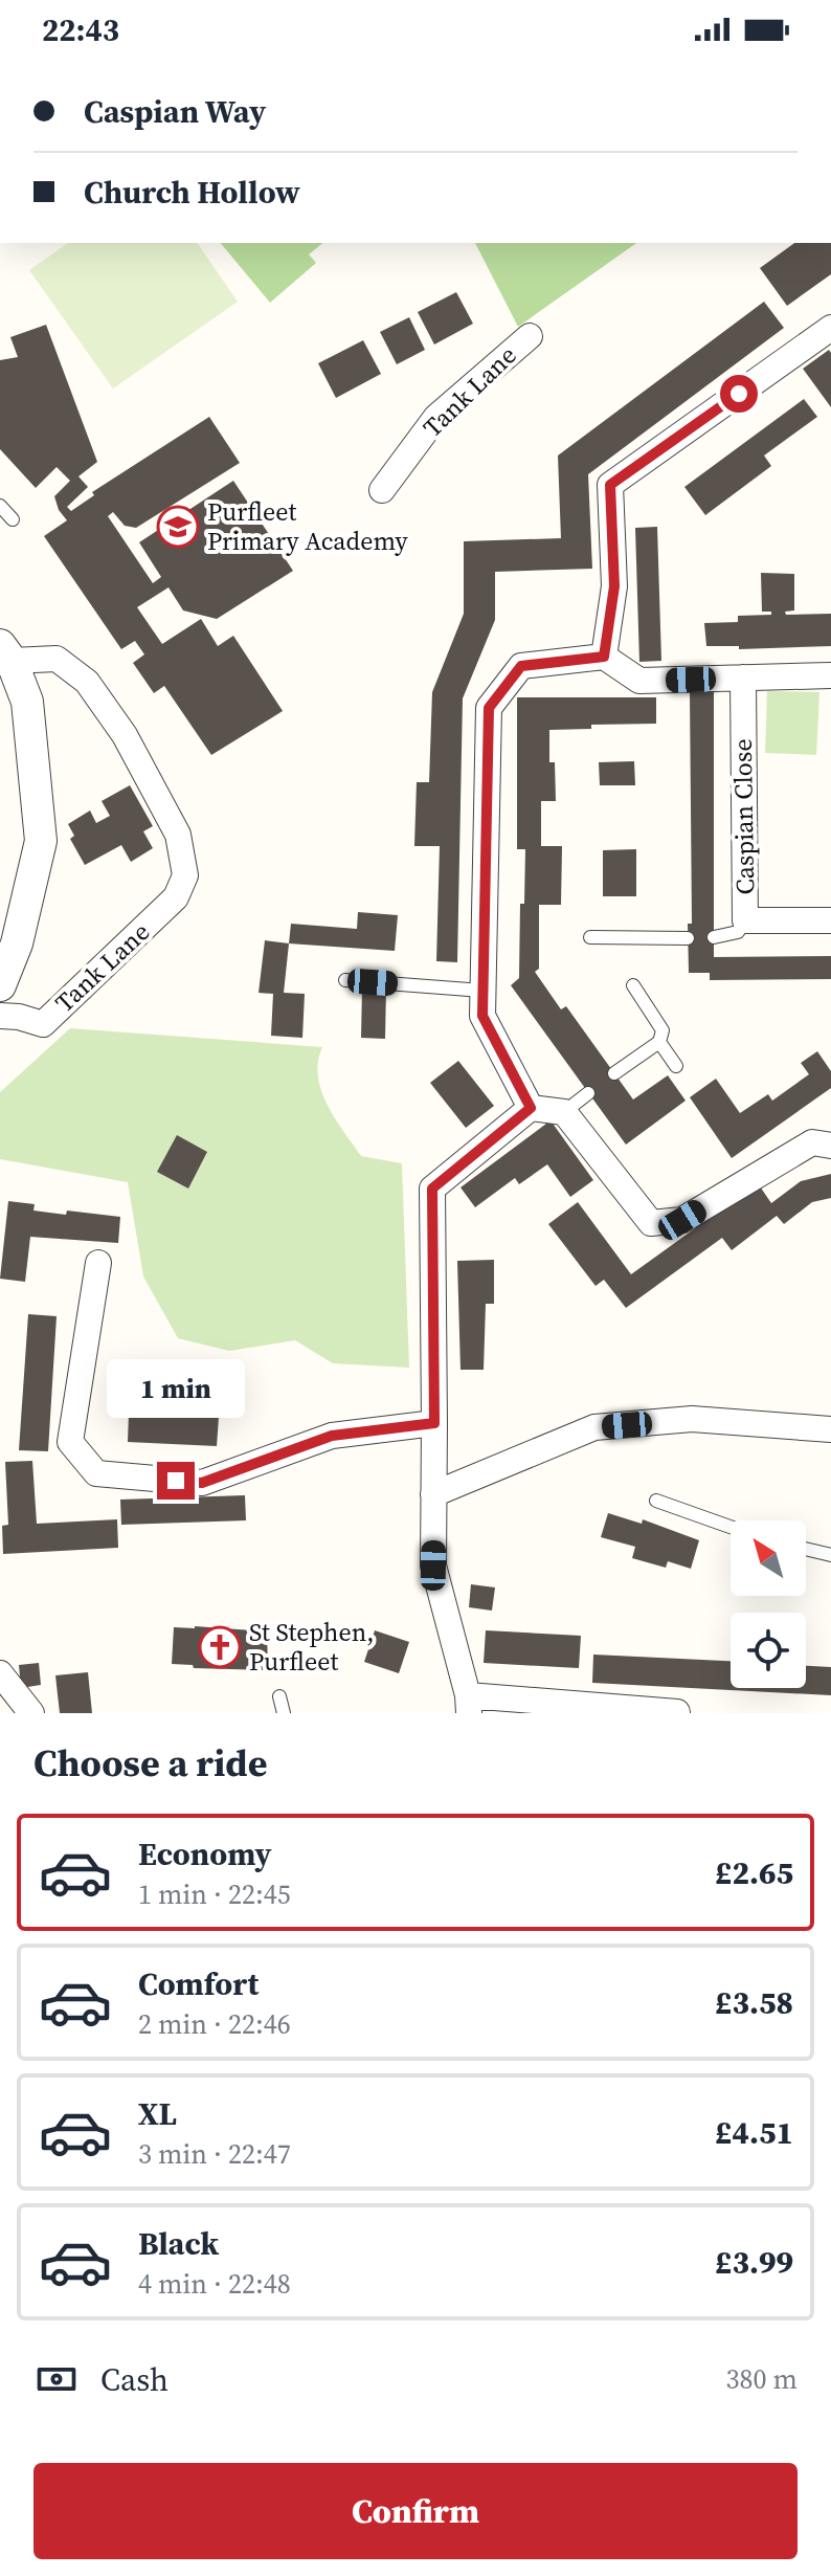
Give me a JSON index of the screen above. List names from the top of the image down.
{
  "streets": {
    "street": ["Tank Lane", "Caspian Close"]
  },
  "places": {
    "school or university": ["Purfleet Primary Academy"],
    "church": ["St Stephen, Purfleet"]
  },
  "north": "top left",
  "page": {
    "status": "22:43",
    "banner": ["Caspian Way", "Church Hollow"],
    "bubble": "1 min",
    "heading": "Choose a ride",
    "list": [
      {
        "name": "Economy",
        "note": "1 min · 22:45",
        "value": "£2.65"
      },
      {
        "name": "Comfort",
        "note": "2 min · 22:46",
        "value": "£3.58"
      },
      {
        "name": "XL",
        "note": "3 min · 22:47",
        "value": "£4.51"
      },
      {
        "name": "Black",
        "note": "4 min · 22:48",
        "value": "£3.99"
      }
    ],
    "pay": ["Cash", "380 m"],
    "buttons": "Confirm"
  }
}
